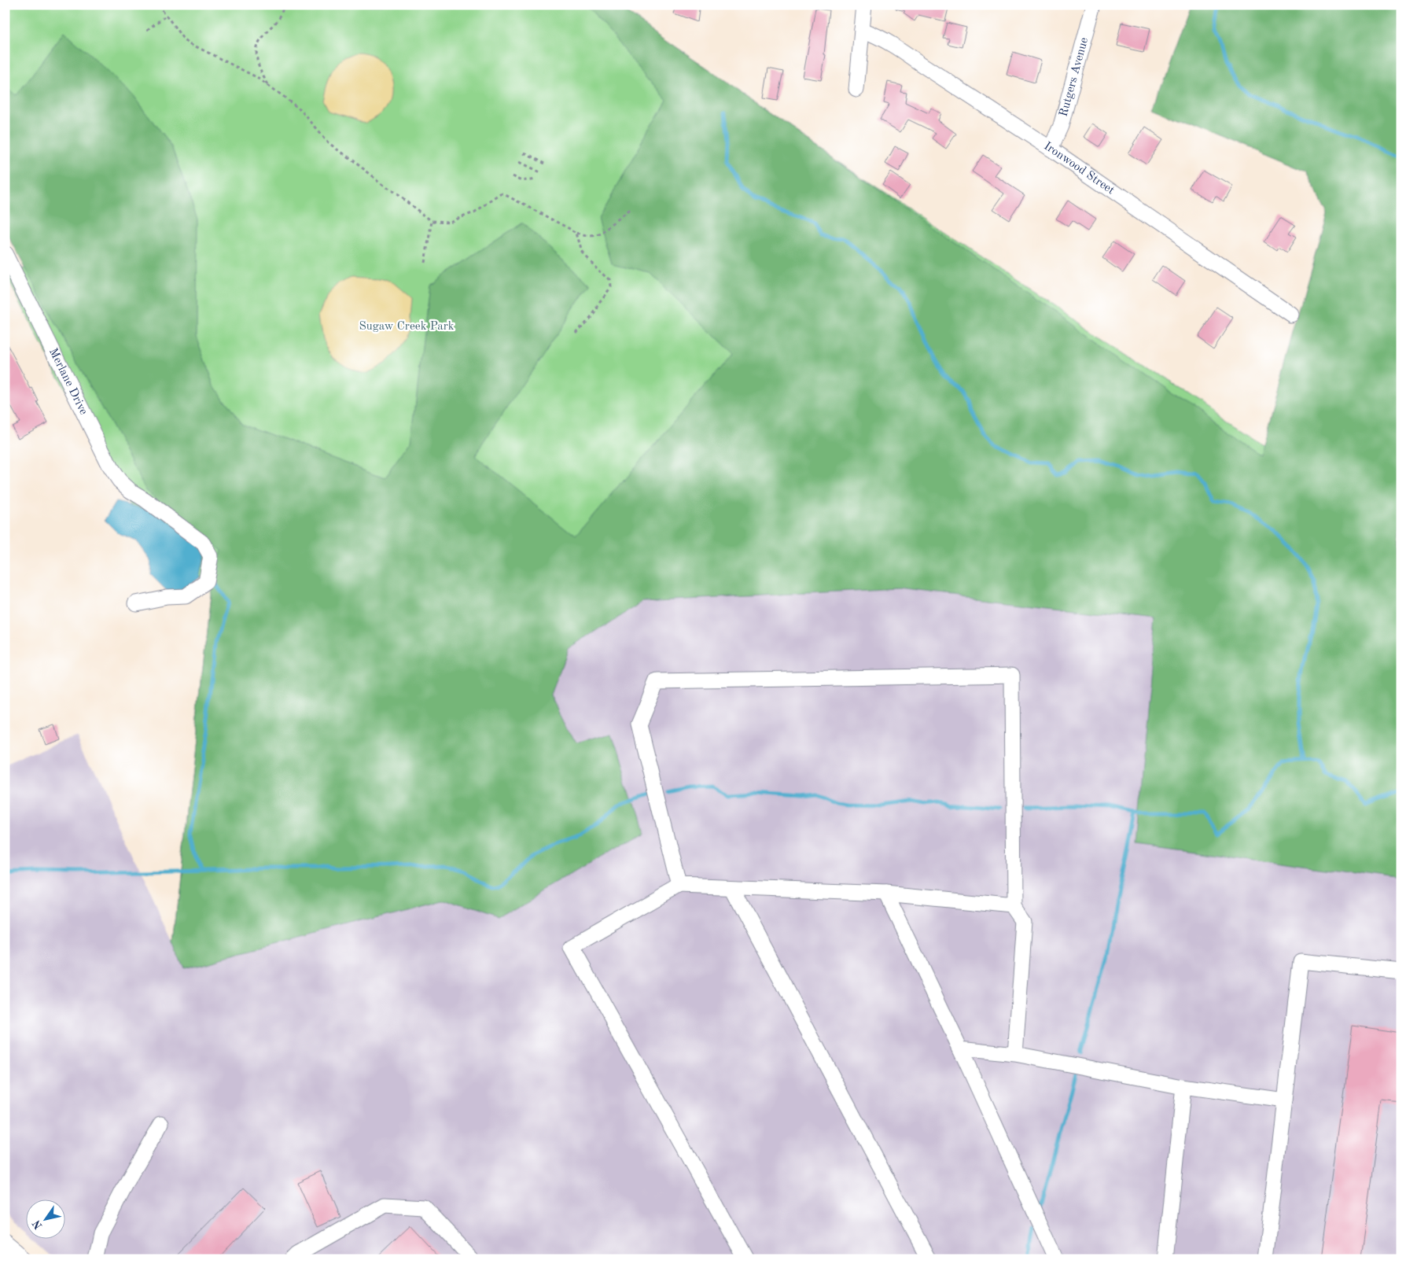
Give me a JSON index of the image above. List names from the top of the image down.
{
  "streets": {
    "street": ["Rutgers Avenue", "Ironwood Street", "Merlane Drive"]
  },
  "crossings": [
    ["Rutgers Avenue", "Ironwood Street"]
  ],
  "parks": ["Sugaw Creek Park"],
  "north": "bottom left"
}
